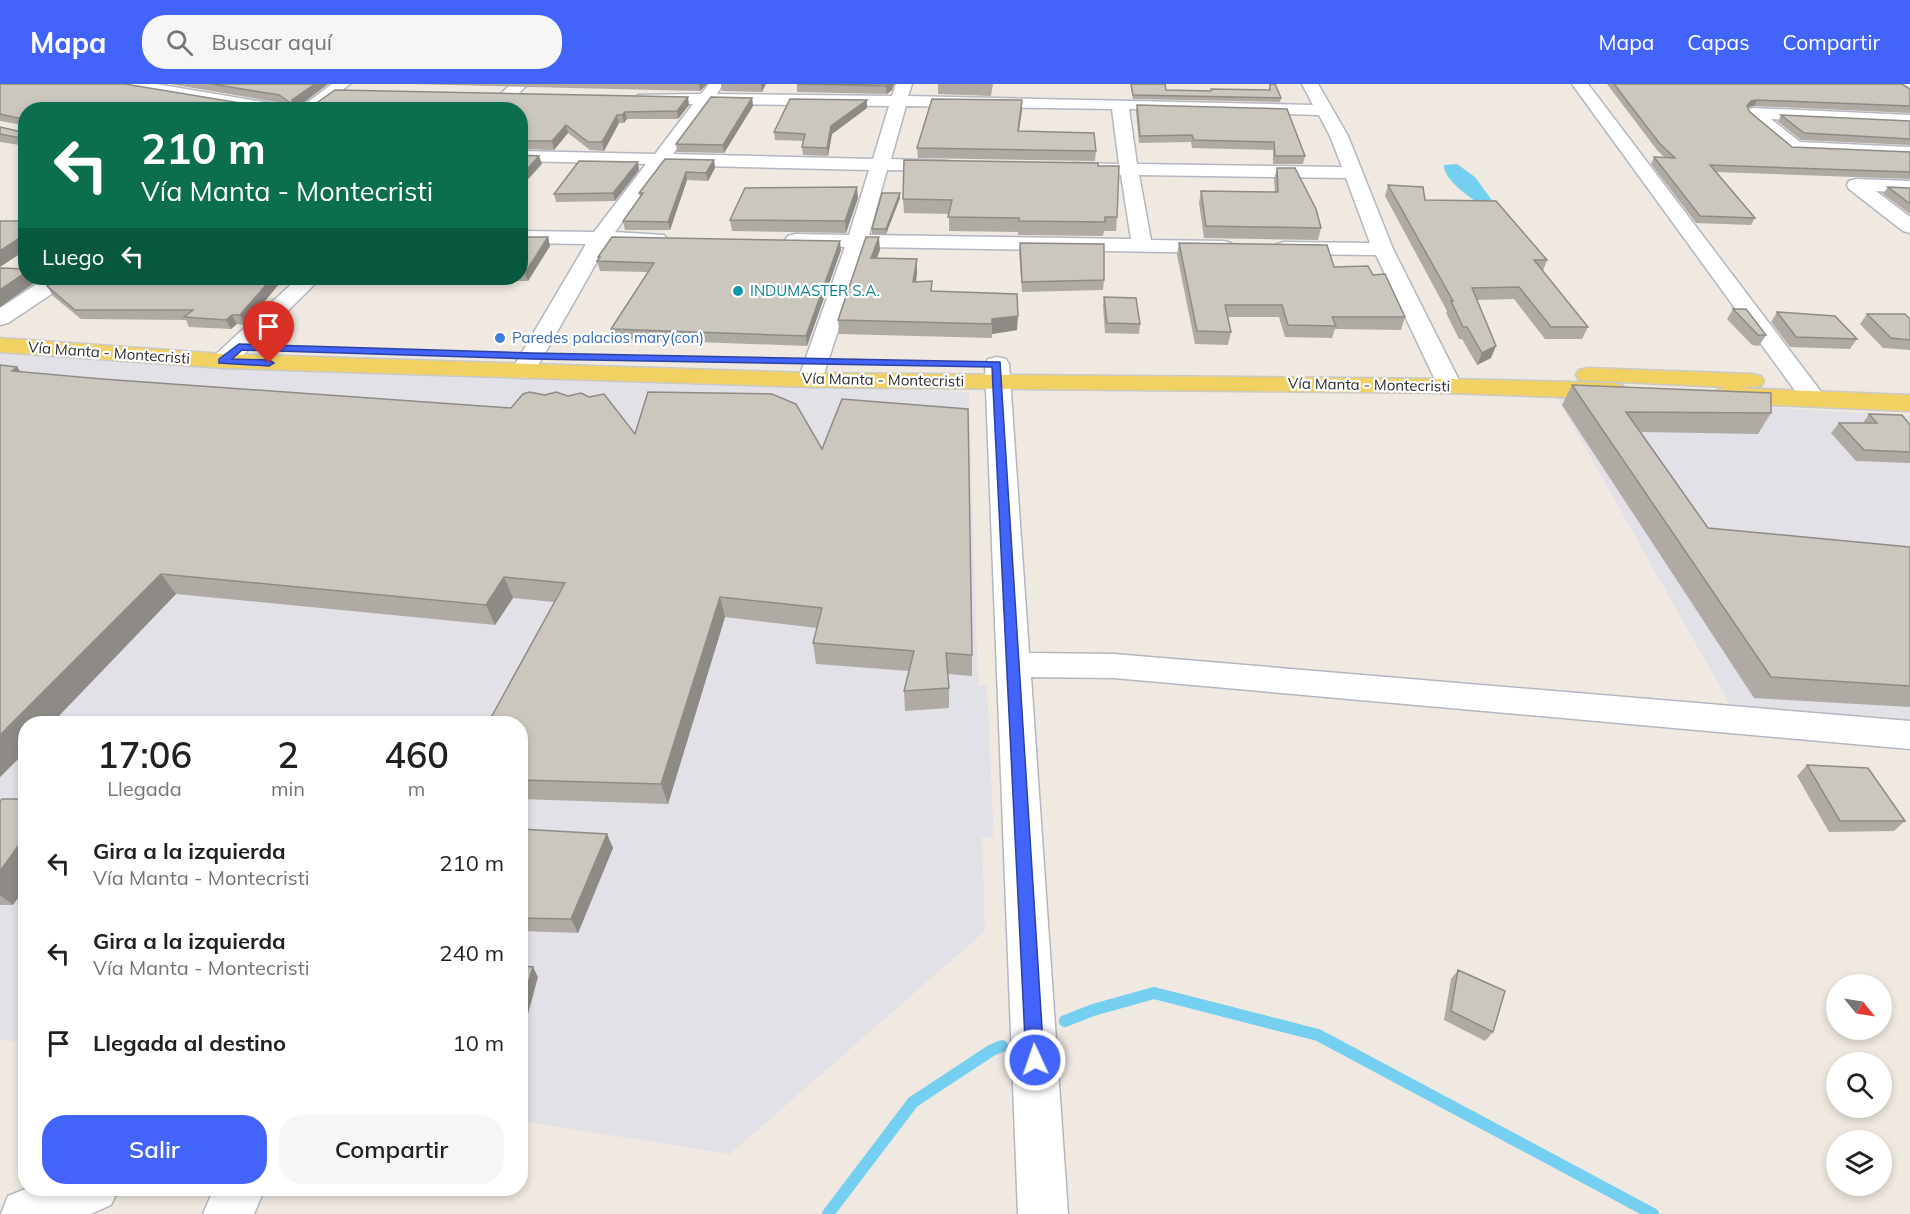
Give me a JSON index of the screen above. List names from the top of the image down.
{
  "streets": {
    "main road": ["Vía Manta - Montecristi"]
  },
  "places": ["INDUMASTER S.A.", "Paredes palacios mary(con)"],
  "north": "bottom right",
  "page": {
    "header": "Mapa",
    "search": "Buscar aquí",
    "nav": ["Mapa", "Capas", "Compartir"],
    "turn": ["210 m", "Vía Manta - Montecristi"],
    "then": "Luego",
    "eta": [
      "17:06",
      "Llegada",
      "2",
      "min",
      "460",
      "m"
    ],
    "list": [
      {
        "name": "Gira a la izquierda",
        "note": "Vía Manta - Montecristi",
        "value": "210 m"
      },
      {
        "name": "Gira a la izquierda",
        "note": "Vía Manta - Montecristi",
        "value": "240 m"
      },
      {
        "name": "Llegada al destino",
        "value": "10 m"
      }
    ],
    "buttons": ["Salir", "Compartir"]
  }
}
